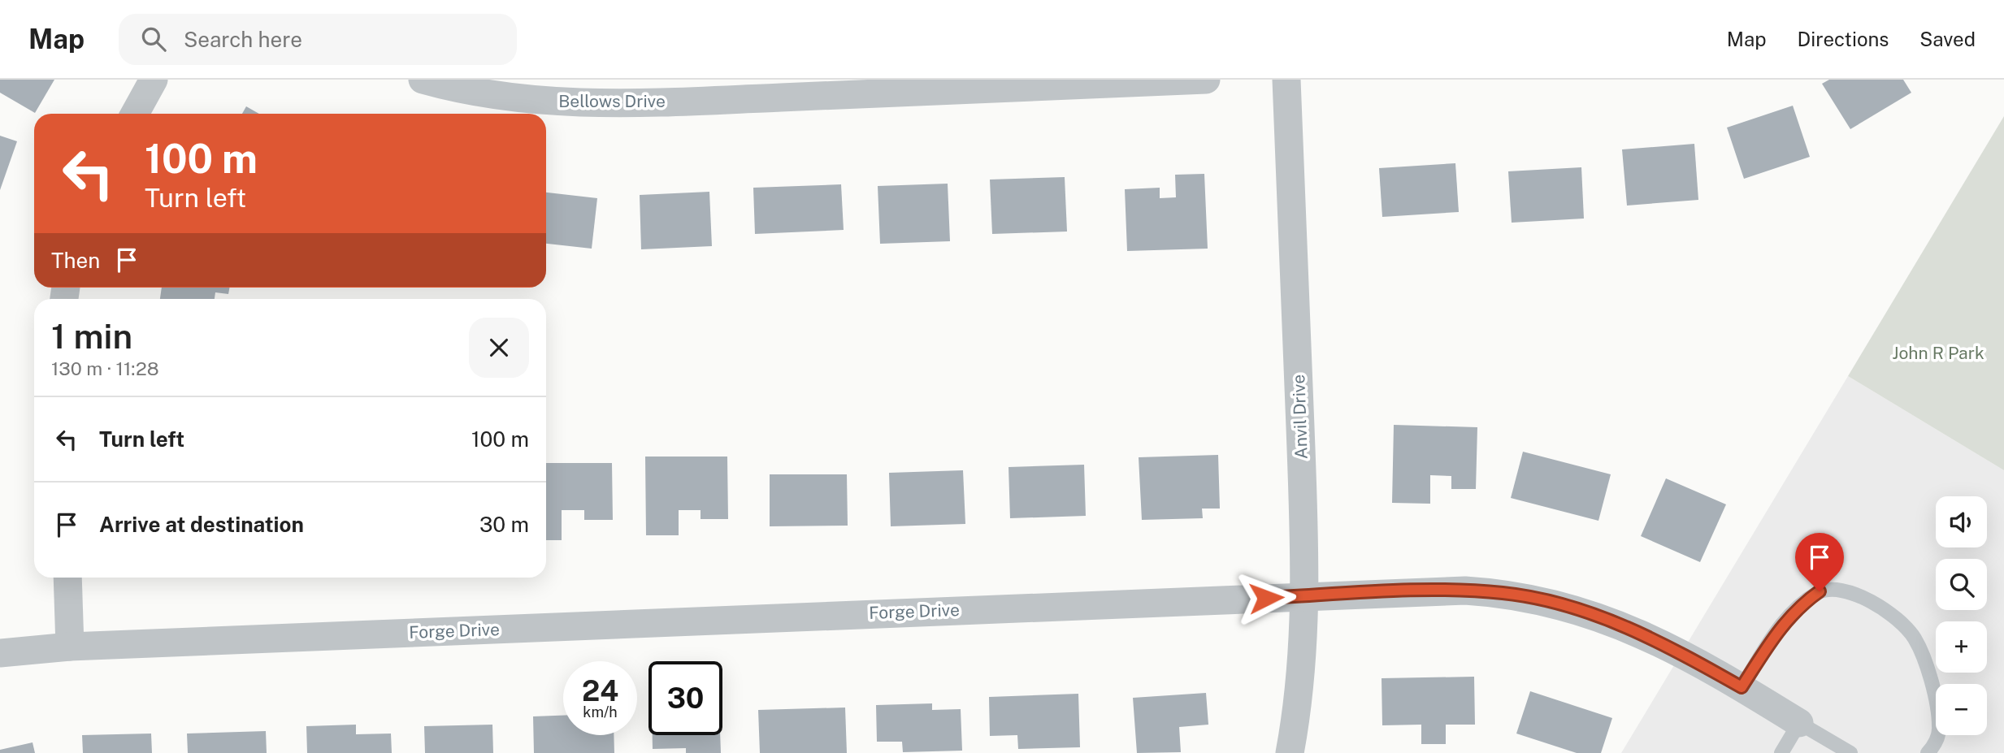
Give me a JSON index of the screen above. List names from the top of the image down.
{
  "streets": {
    "street": ["Bellows Drive", "Anvil Drive", "Forge Drive"]
  },
  "crossings": [
    ["Anvil Drive", "Forge Drive"]
  ],
  "parks": ["John R Park"],
  "page": {
    "header": "Map",
    "search": "Search here",
    "nav": ["Map", "Directions", "Saved"],
    "turn": ["100 m", "Turn left"],
    "then": "Then",
    "heading": ["1 min", "130 m · 11:28"],
    "list": [
      {
        "name": "Turn left",
        "value": "100 m"
      },
      {
        "name": "Arrive at destination",
        "value": "30 m"
      }
    ],
    "map_buttons": ["+", "−"],
    "speed": "24 km/h",
    "limit": "30"
  }
}
